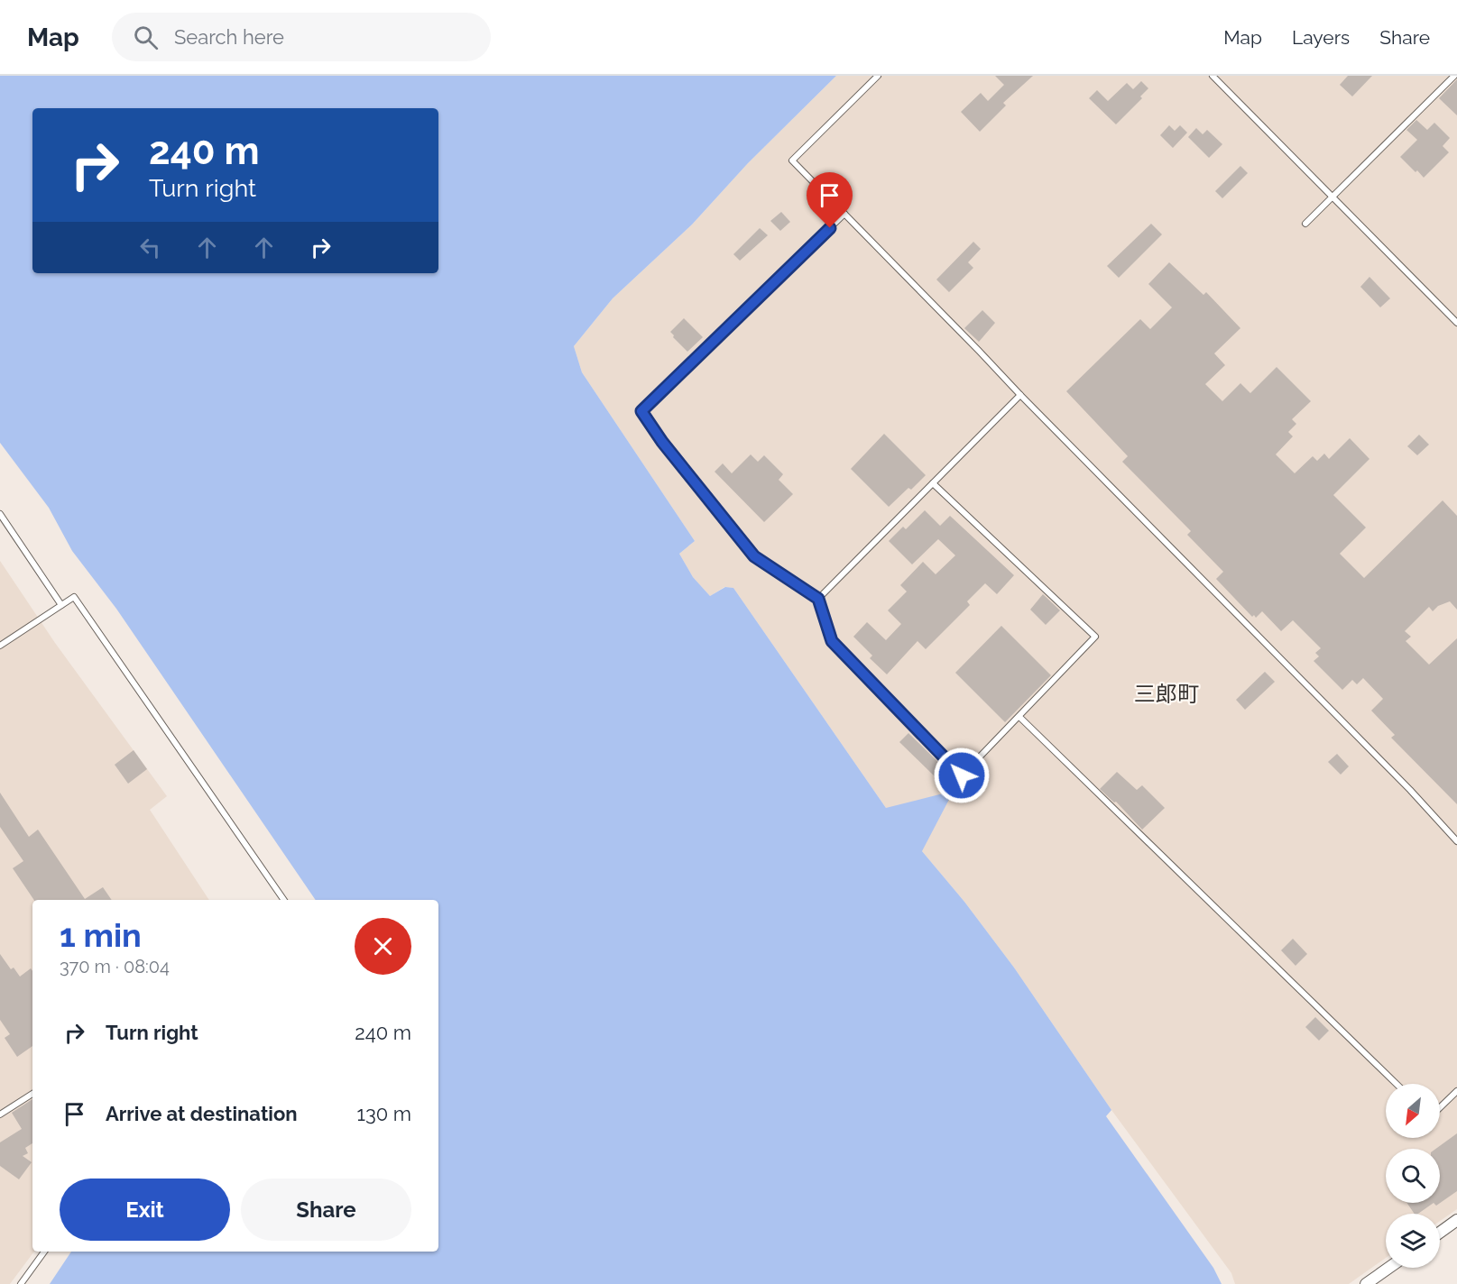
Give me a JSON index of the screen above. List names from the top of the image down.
{
  "districts": ["三郎町"],
  "north": "bottom left",
  "page": {
    "header": "Map",
    "search": "Search here",
    "nav": ["Map", "Layers", "Share"],
    "turn": ["240 m", "Turn right"],
    "heading": ["1 min", "370 m · 08:04"],
    "list": [
      {
        "name": "Turn right",
        "value": "240 m"
      },
      {
        "name": "Arrive at destination",
        "value": "130 m"
      }
    ],
    "buttons": ["Exit", "Share"]
  }
}
